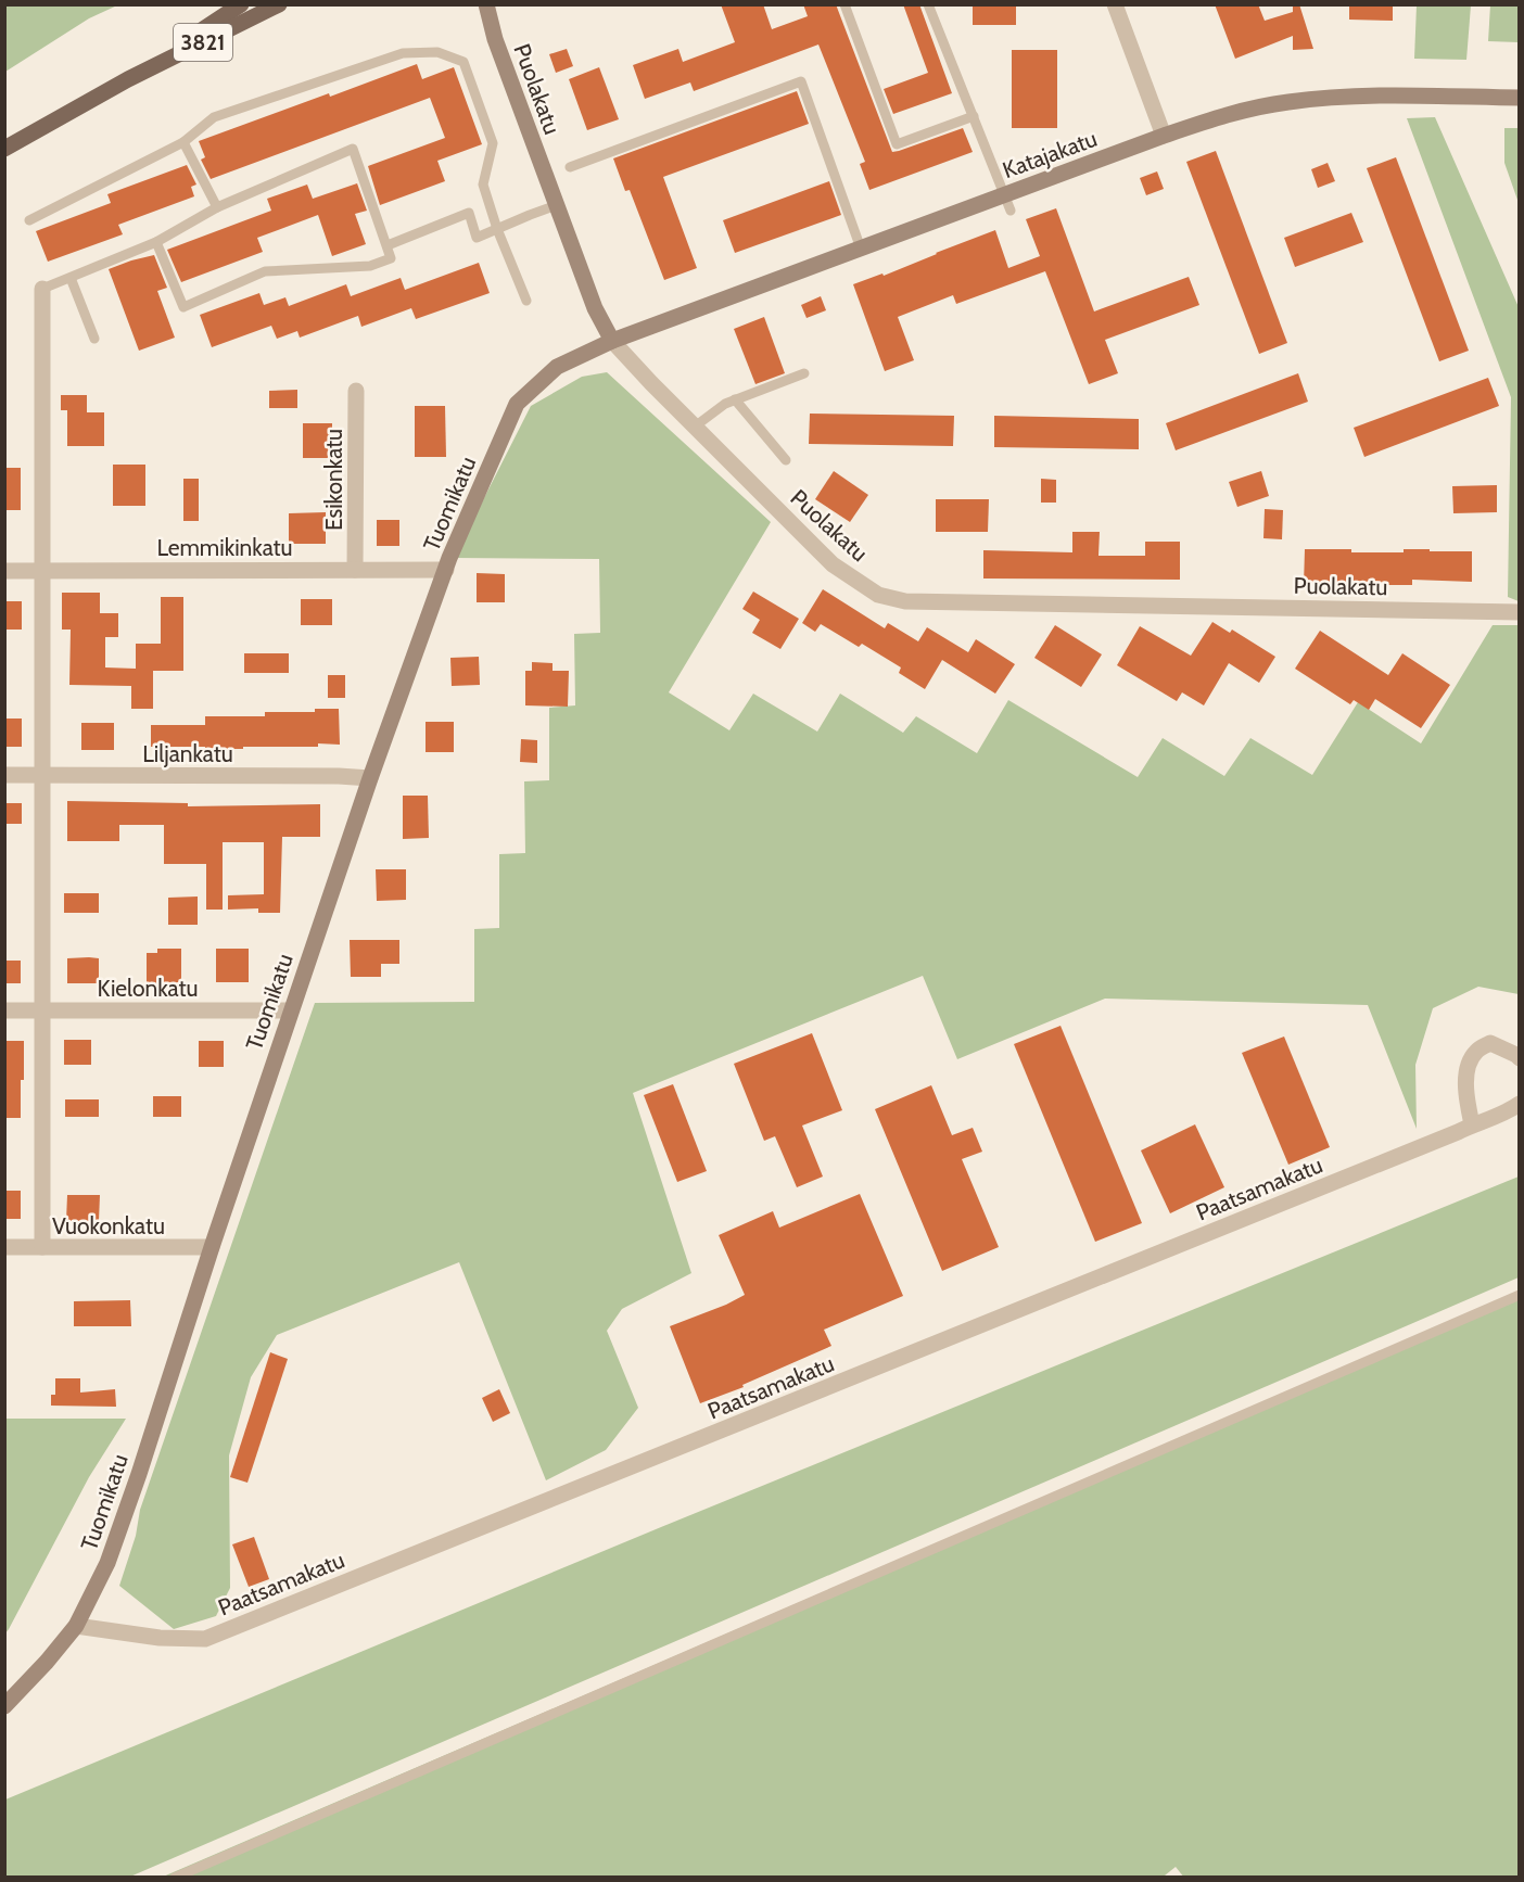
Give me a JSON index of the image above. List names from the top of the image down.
{
  "streets": {
    "main road": ["3821"],
    "street": [
      "Puolakatu",
      "Katajakatu",
      "Esikonkatu",
      "Tuomikatu",
      "Lemmikinkatu",
      "Liljankatu",
      "Kielonkatu",
      "Paatsamakatu",
      "Vuokonkatu"
    ]
  },
  "crossings": [
    ["Puolakatu", "Katajakatu"],
    ["Puolakatu", "Tuomikatu"],
    ["Katajakatu", "Tuomikatu"],
    ["Esikonkatu", "Lemmikinkatu"],
    ["Tuomikatu", "Lemmikinkatu"],
    ["Tuomikatu", "Liljankatu"],
    ["Tuomikatu", "Kielonkatu"],
    ["Tuomikatu", "Paatsamakatu"],
    ["Tuomikatu", "Vuokonkatu"]
  ]
}
